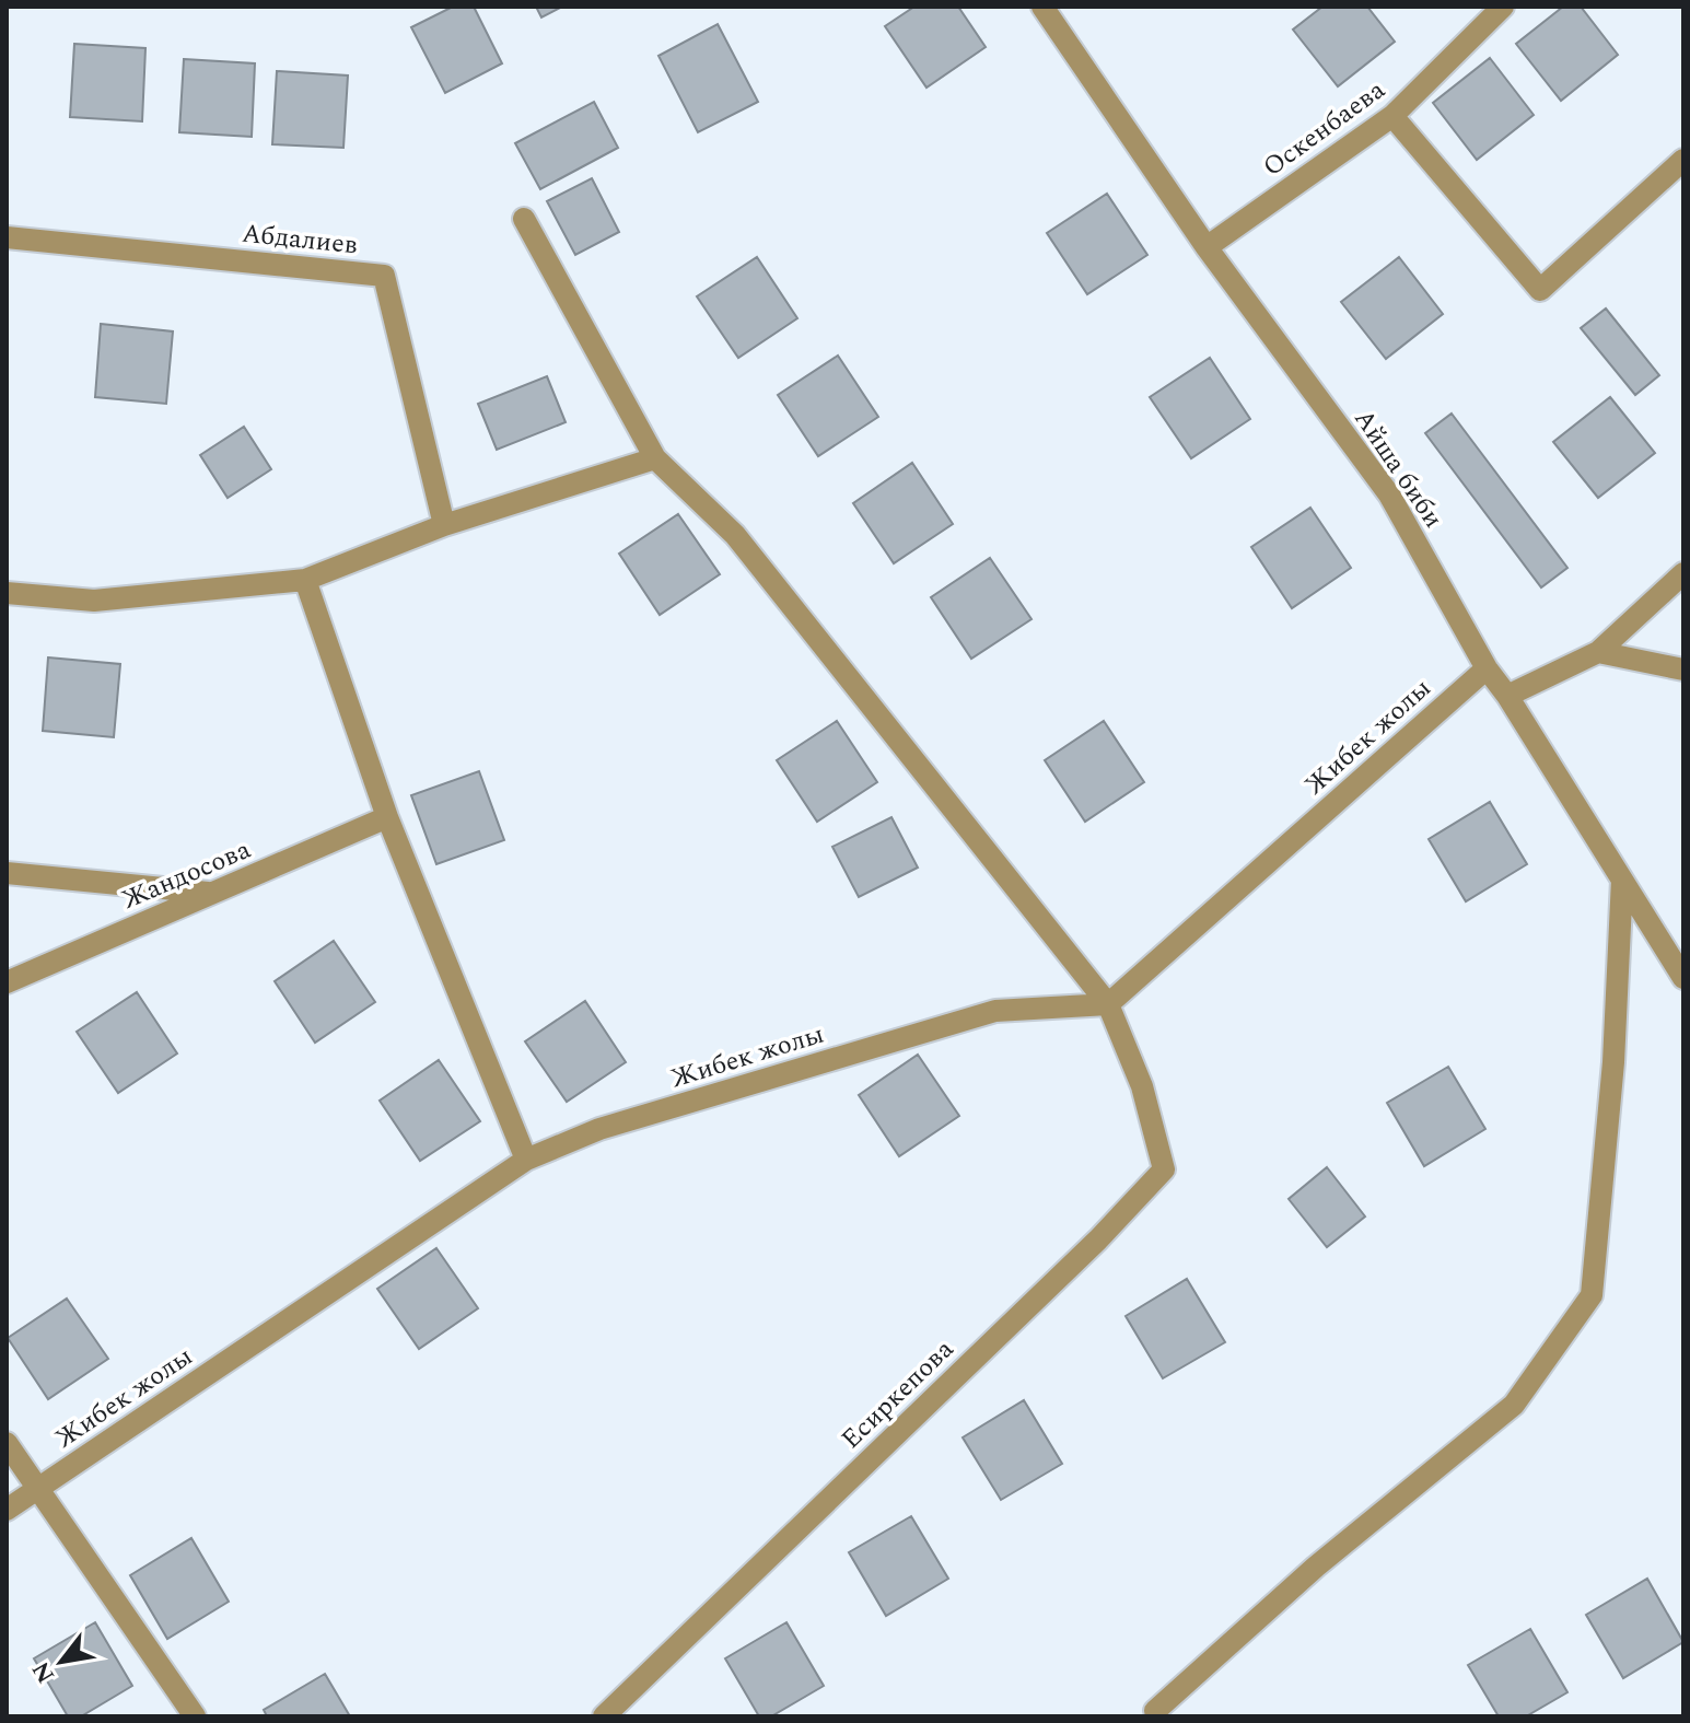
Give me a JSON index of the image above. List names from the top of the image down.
{
  "streets": {
    "street": [
      "Оскенбаева",
      "Абдалиев",
      "Айша биби",
      "Жибек жолы",
      "Жандосова",
      "Есиркепова"
    ]
  },
  "crossings": [
    ["Оскенбаева", "Айша биби"],
    ["Айша биби", "Жибек жолы"],
    ["Жибек жолы", "Есиркепова"]
  ],
  "north": "bottom left"
}
